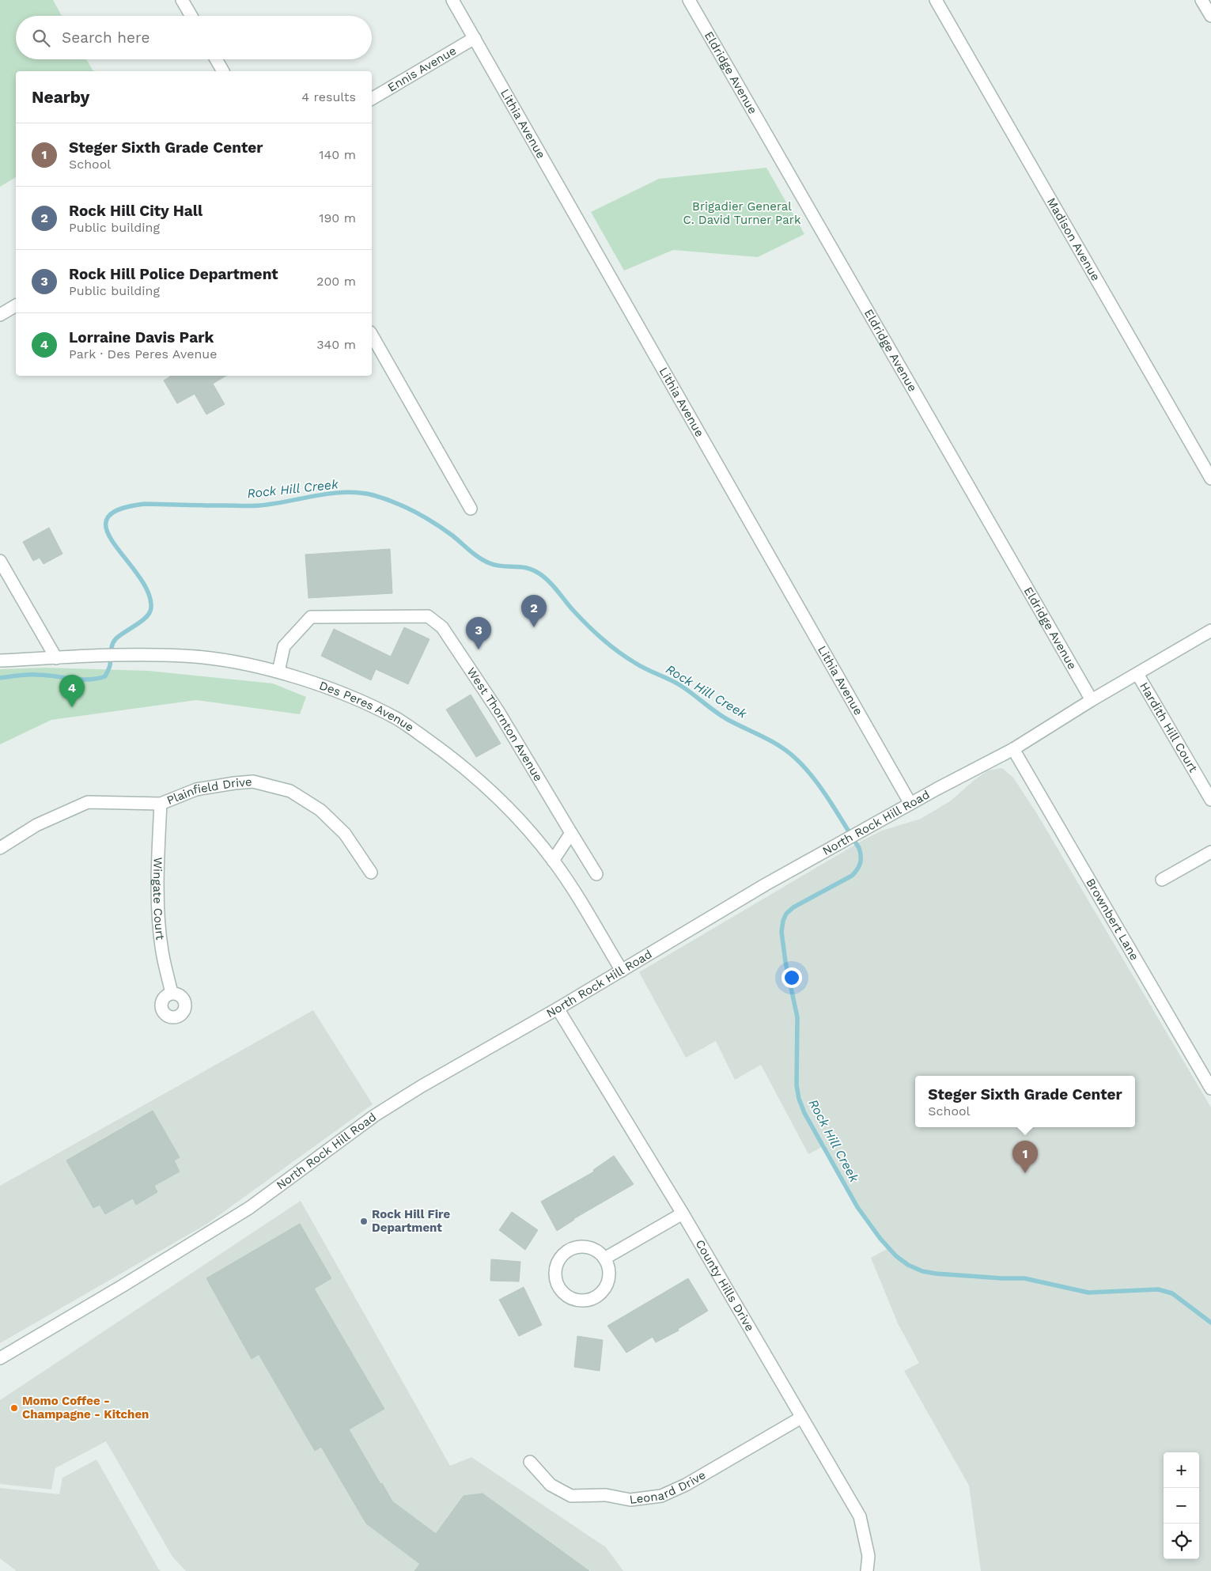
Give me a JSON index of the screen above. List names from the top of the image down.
{
  "streets": {
    "street": [
      "Ennis Avenue",
      "Eldridge Avenue",
      "Lithia Avenue",
      "Madison Avenue",
      "Des Peres Avenue",
      "West Thornton Avenue",
      "Hardith Hill Court",
      "Plainfield Drive",
      "North Rock Hill Road",
      "Wingate Court",
      "Brownbert Lane",
      "County Hills Drive",
      "Leonard Drive"
    ]
  },
  "crossings": [
    ["Ennis Avenue", "Lithia Avenue"],
    ["Eldridge Avenue", "North Rock Hill Road"],
    ["Lithia Avenue", "North Rock Hill Road"],
    ["Des Peres Avenue", "West Thornton Avenue"],
    ["Des Peres Avenue", "North Rock Hill Road"],
    ["Hardith Hill Court", "North Rock Hill Road"],
    ["Plainfield Drive", "Wingate Court"],
    ["North Rock Hill Road", "Brownbert Lane"],
    ["North Rock Hill Road", "County Hills Drive"],
    ["County Hills Drive", "Leonard Drive"]
  ],
  "water": ["Rock Hill Creek"],
  "parks": ["Brigadier General C. David Turner Park"],
  "places": ["Rock Hill Fire Department", "Momo Coffee - Champagne - Kitchen"],
  "page": {
    "search": "Search here",
    "heading": ["Nearby", "4 results"],
    "list": [
      {
        "mark": "1",
        "name": "Steger Sixth Grade Center",
        "note": "School",
        "value": "140 m"
      },
      {
        "mark": "2",
        "name": "Rock Hill City Hall",
        "note": "Public building",
        "value": "190 m"
      },
      {
        "mark": "3",
        "name": "Rock Hill Police Department",
        "note": "Public building",
        "value": "200 m"
      },
      {
        "mark": "4",
        "name": "Lorraine Davis Park",
        "note": "Park · Des Peres Avenue",
        "value": "340 m"
      }
    ],
    "pins": [
      "2",
      "3",
      "4",
      "1"
    ],
    "popup": ["Steger Sixth Grade Center", "School"],
    "map_buttons": ["+", "−"]
  }
}
